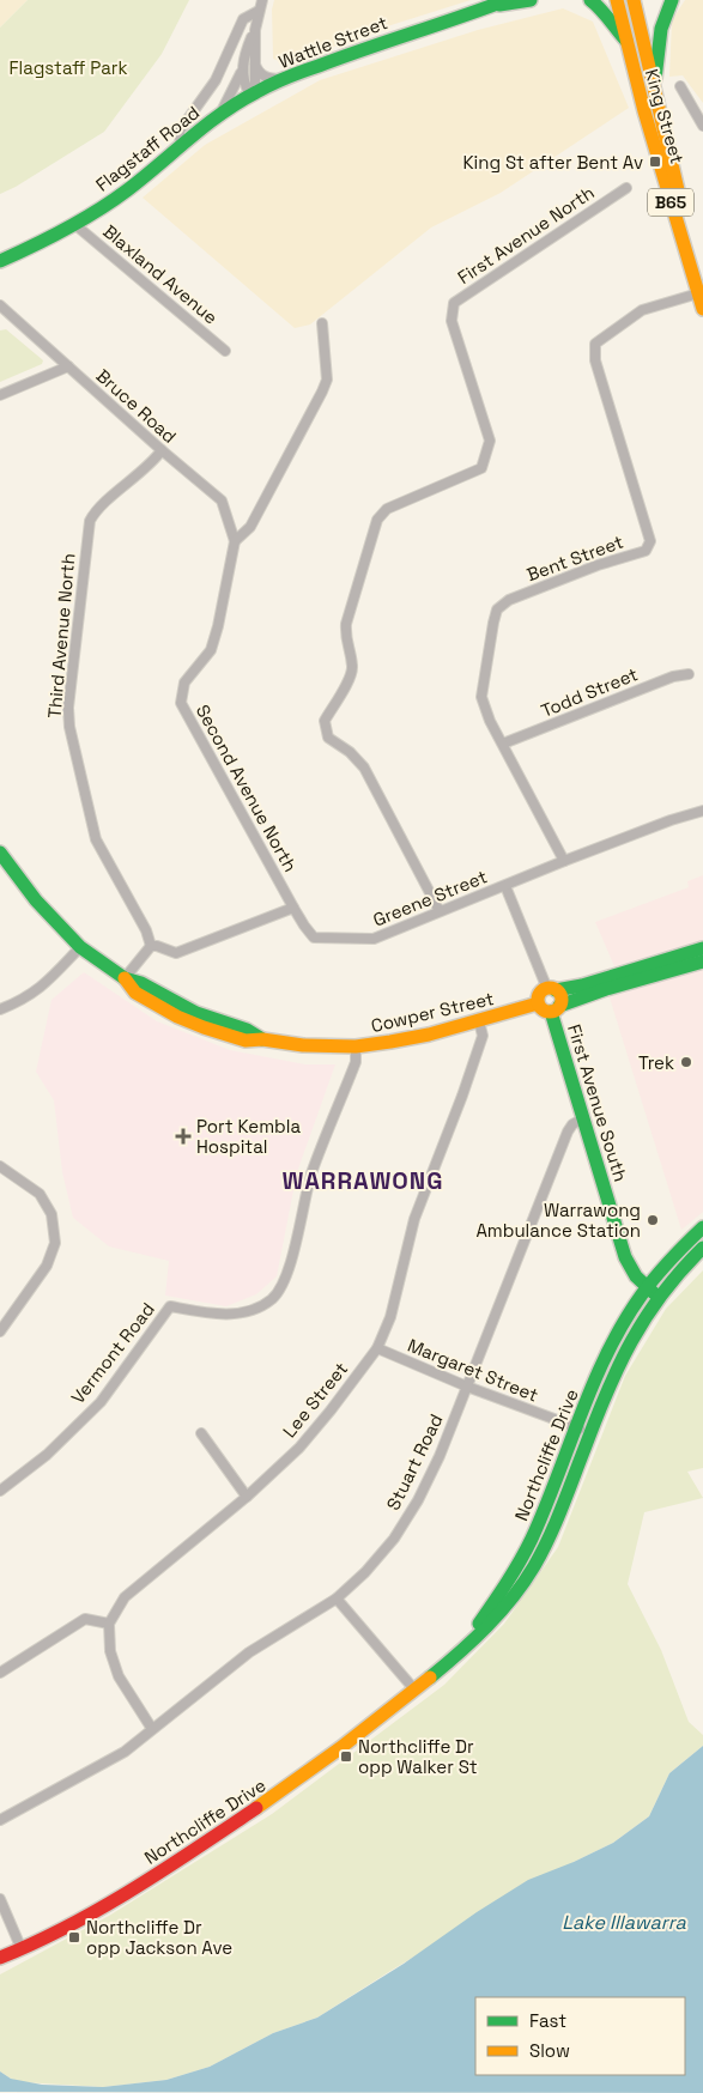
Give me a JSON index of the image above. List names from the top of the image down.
{
  "streets": {
    "main road": [
      "Wattle Street",
      "King Street",
      "Flagstaff Road",
      "B65",
      "Cowper Street",
      "First Avenue South",
      "Northcliffe Drive"
    ],
    "street": [
      "First Avenue North",
      "Blaxland Avenue",
      "Bruce Road",
      "Bent Street",
      "Third Avenue North",
      "Todd Street",
      "Second Avenue North",
      "Greene Street",
      "Vermont Road",
      "Margaret Street",
      "Lee Street",
      "Stuart Road"
    ]
  },
  "crossings": [
    ["Wattle Street", "Flagstaff Road"],
    ["King Street", "Bent Street"],
    ["Flagstaff Road", "Blaxland Avenue"],
    ["First Avenue North", "Greene Street"],
    ["Bruce Road", "Third Avenue North"],
    ["Bruce Road", "Second Avenue North"],
    ["Bent Street", "Todd Street"],
    ["Bent Street", "Greene Street"],
    ["Second Avenue North", "Greene Street"],
    ["Cowper Street", "First Avenue South"],
    ["Cowper Street", "Vermont Road"],
    ["Cowper Street", "Lee Street"],
    ["First Avenue South", "Northcliffe Drive"],
    ["First Avenue South", "Stuart Road"],
    ["Margaret Street", "Lee Street"],
    ["Margaret Street", "Northcliffe Drive"],
    ["Margaret Street", "Stuart Road"]
  ],
  "districts": ["WARRAWONG"],
  "water": ["Lake Illawarra"],
  "parks": ["Flagstaff Park"],
  "places": {
    "transit": ["King St after Bent Av", "Northcliffe Dr opp Walker St", "Northcliffe Dr opp Jackson Ave"],
    "other": ["Trek", "Warrawong Ambulance Station"],
    "health": ["Port Kembla Hospital"]
  },
  "legend": ["Fast", "Slow"]
}
